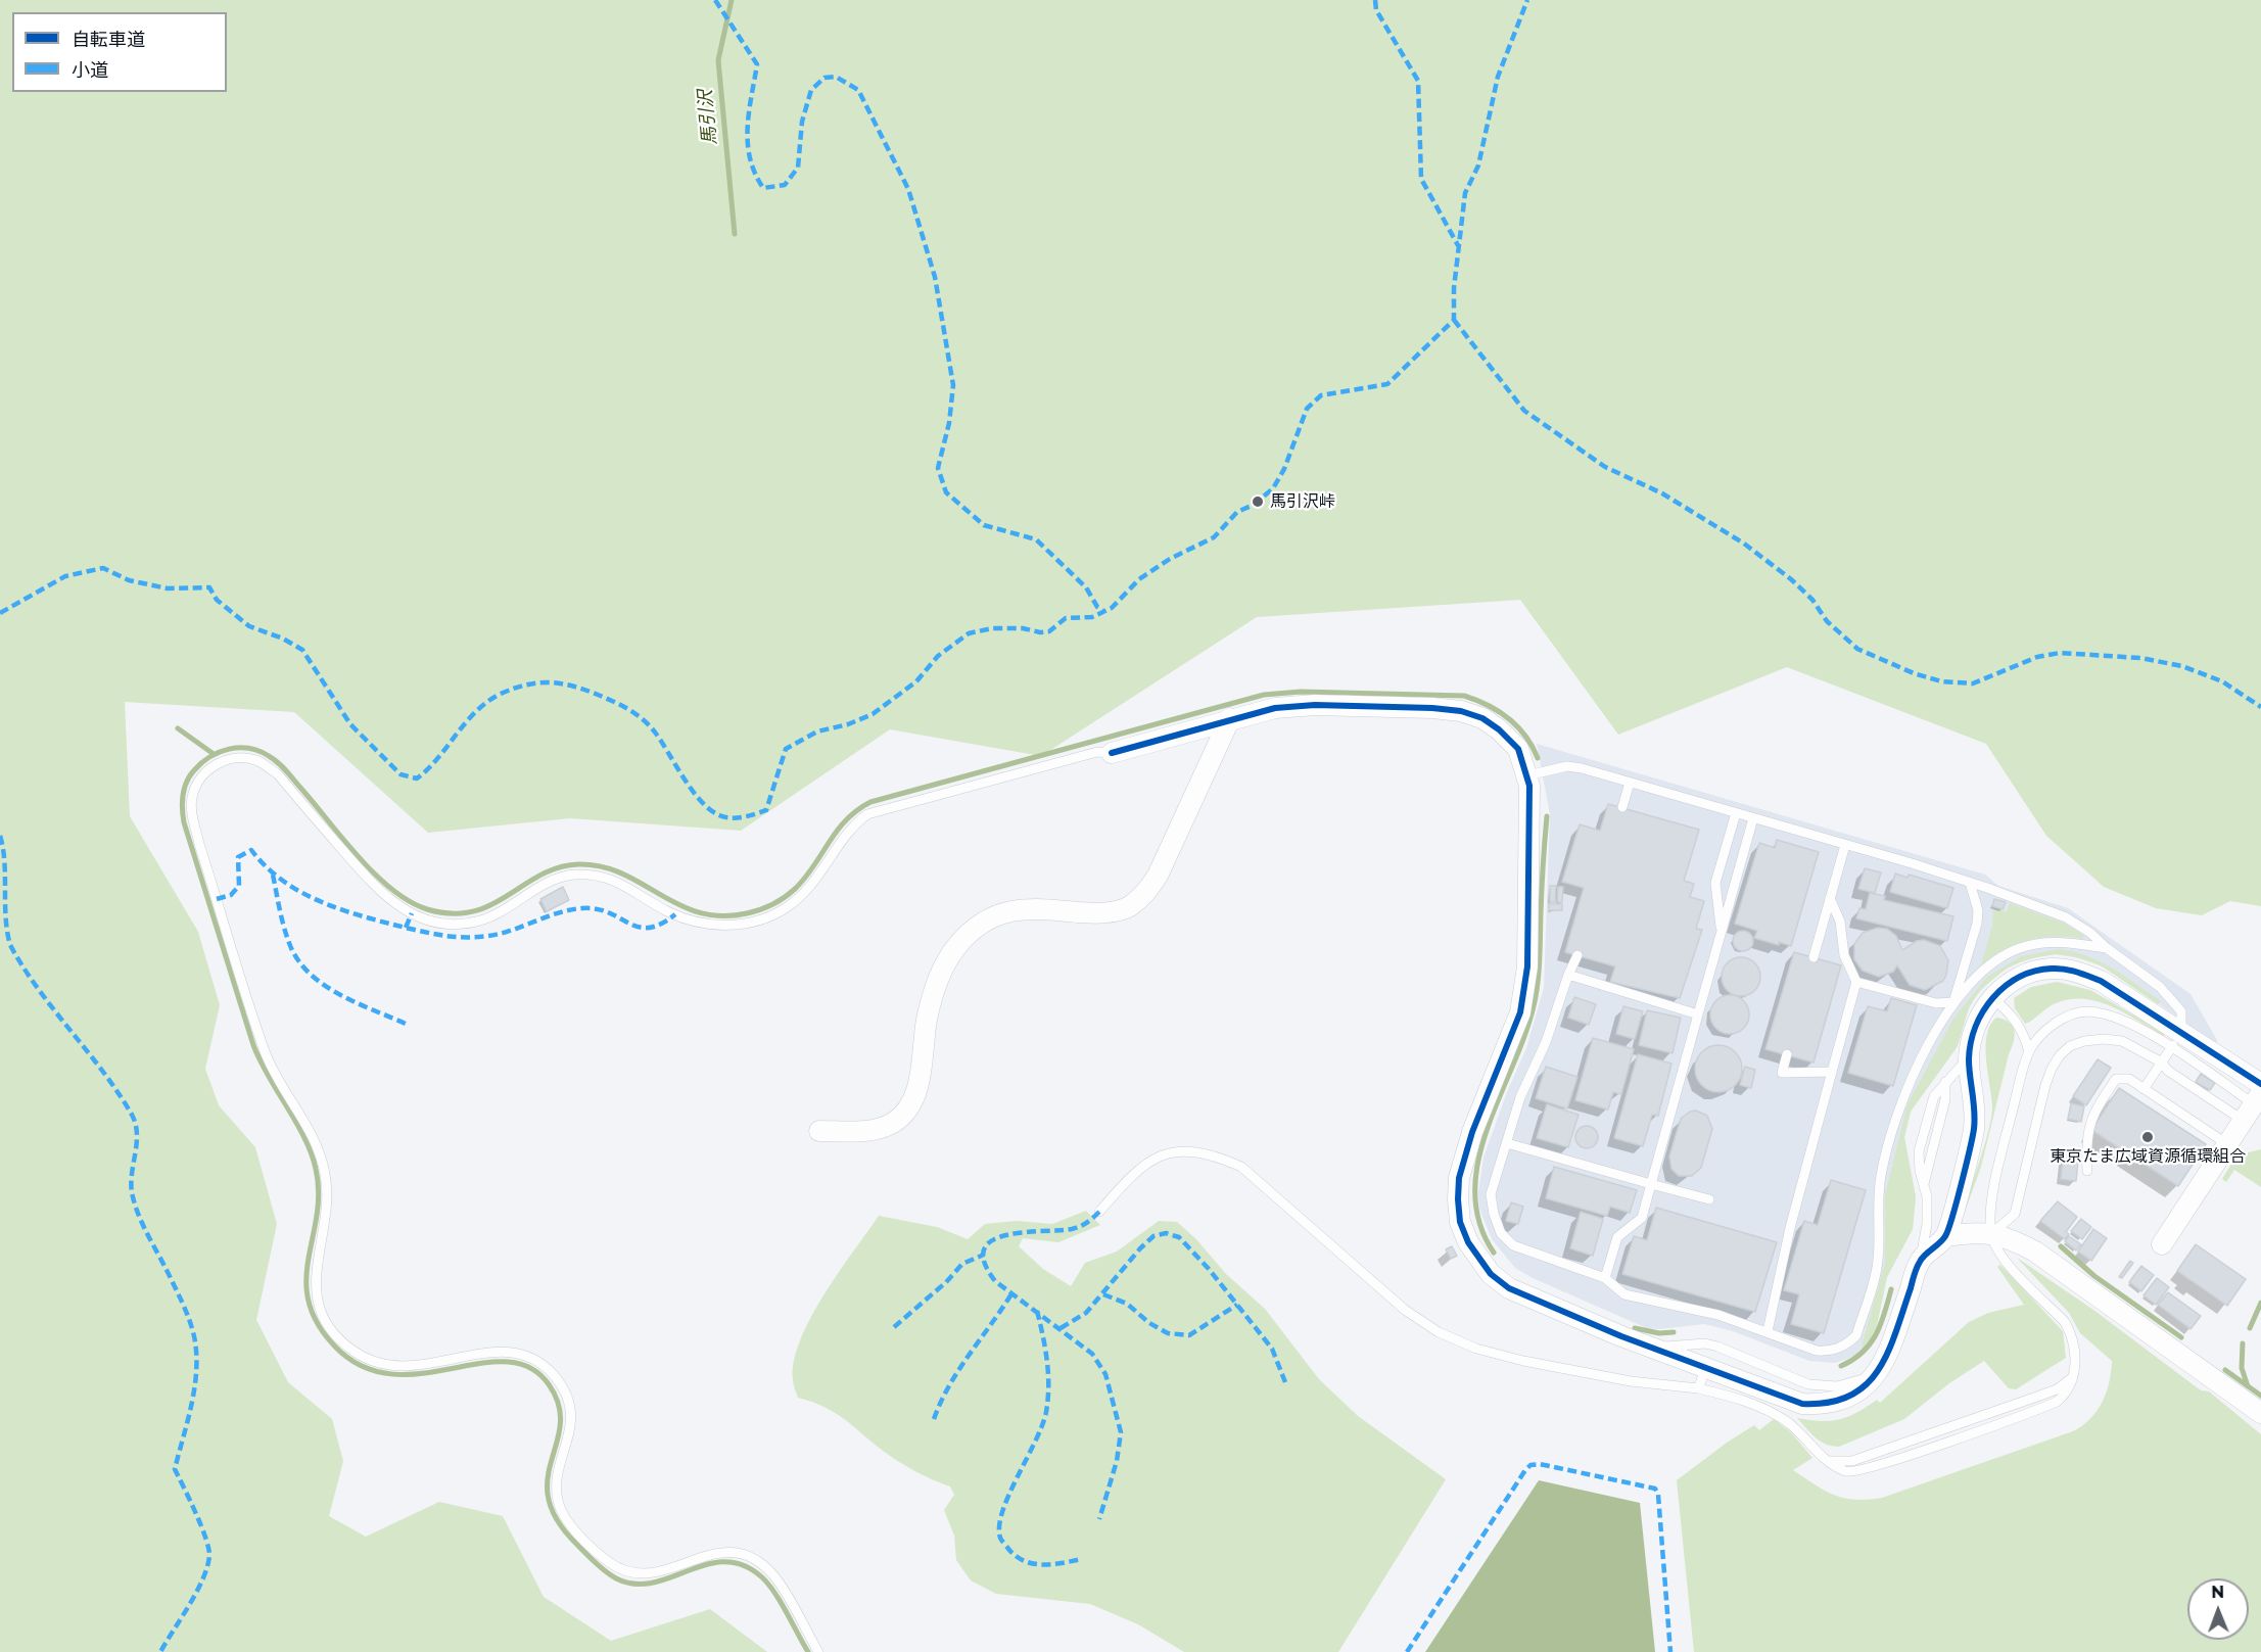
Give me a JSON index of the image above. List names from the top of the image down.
{
  "water": ["馬引沢"],
  "places": ["馬引沢峠", "東京たま広域資源循環組合"],
  "legend": ["自転車道", "小道"],
  "north": "top"
}
